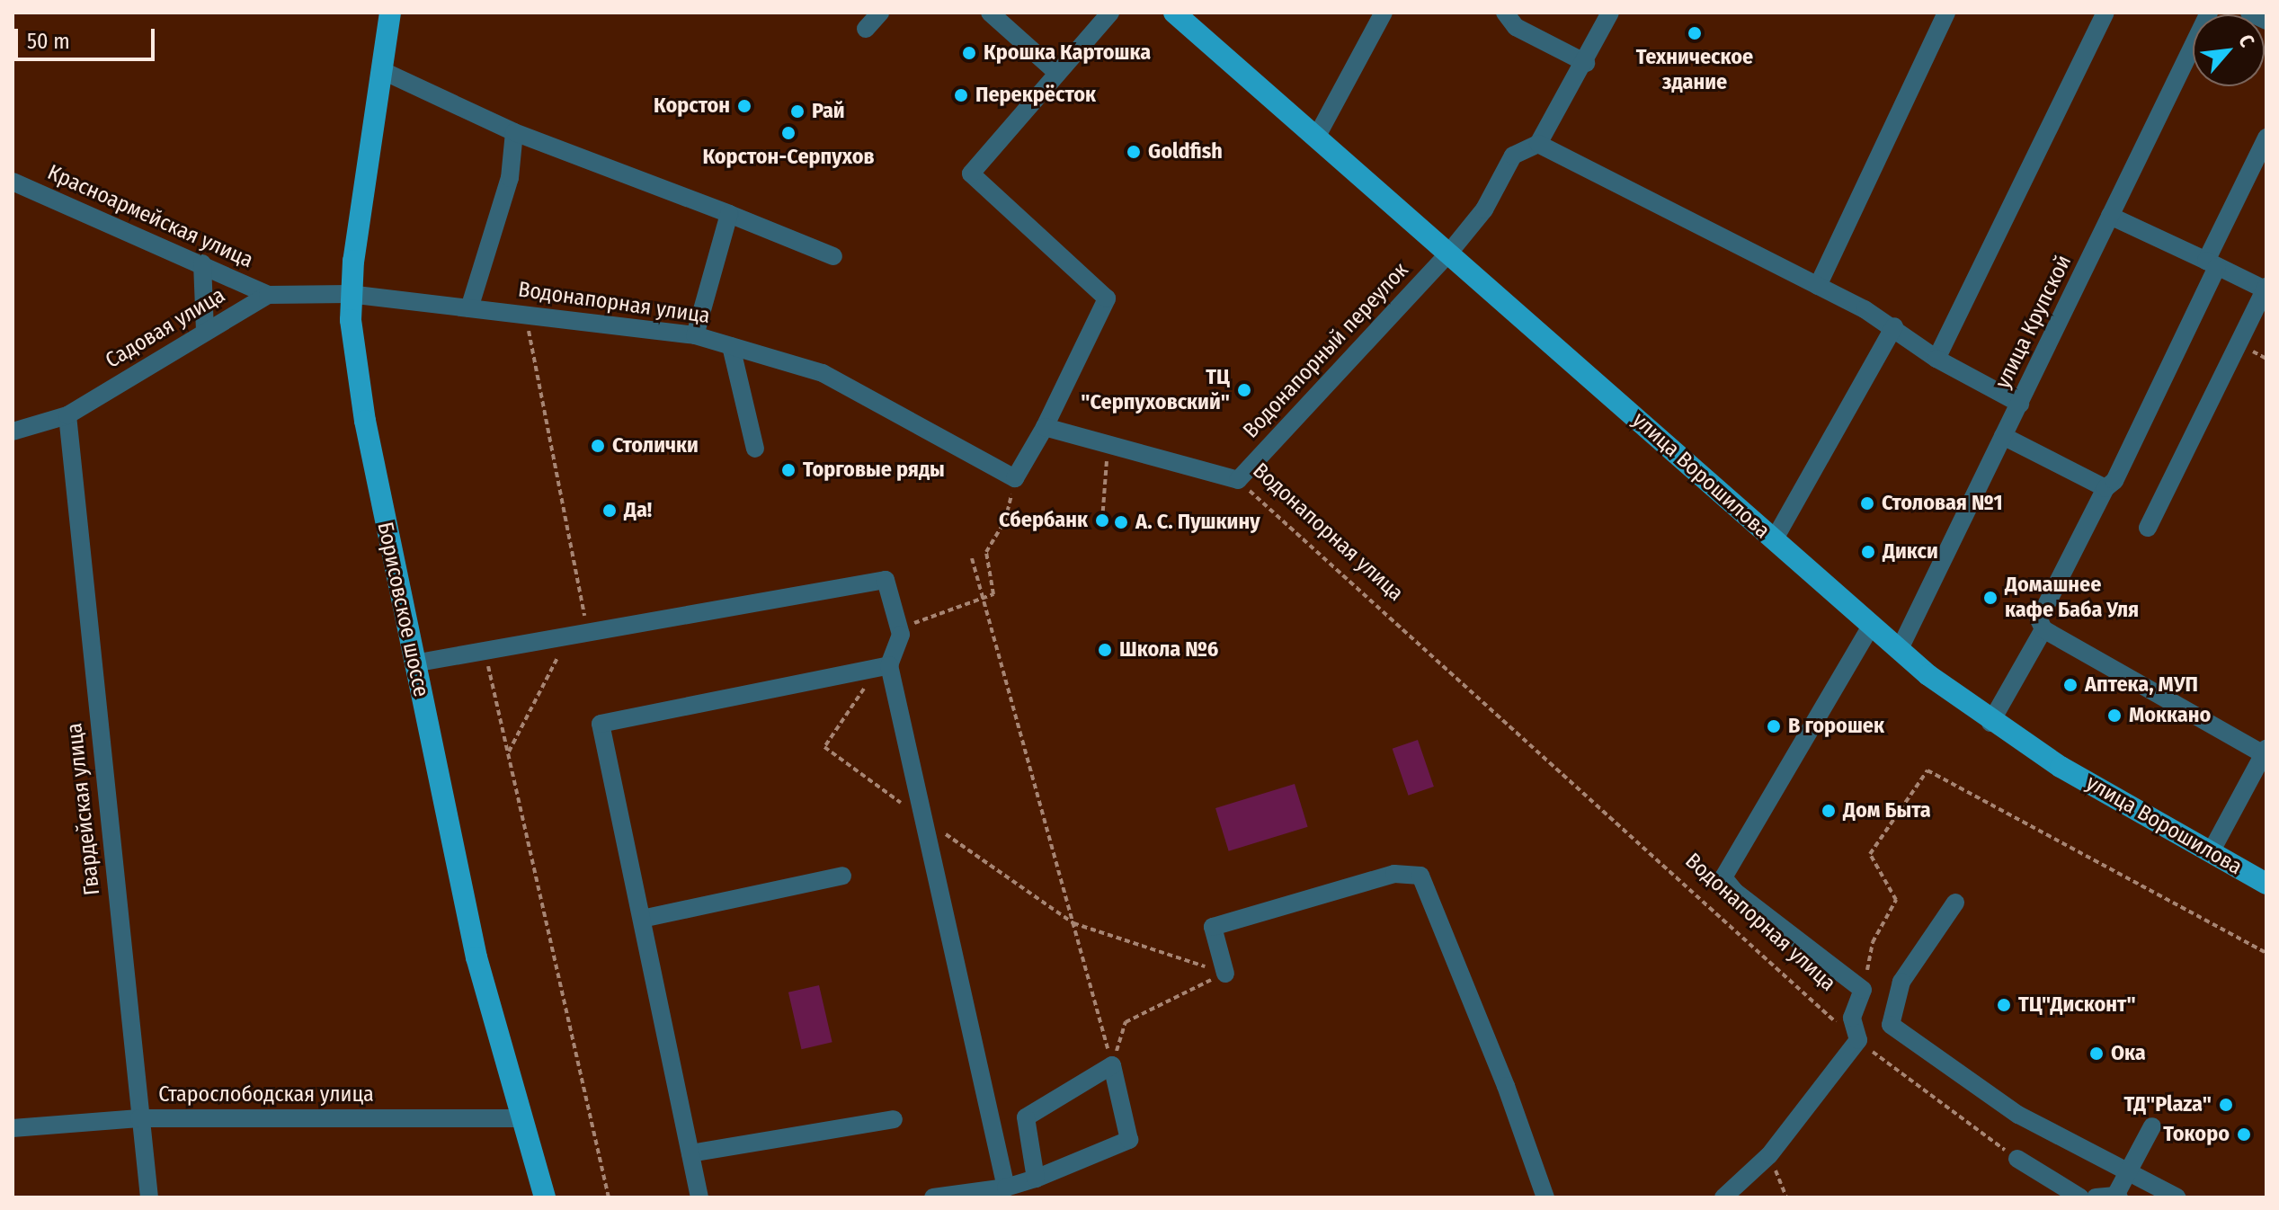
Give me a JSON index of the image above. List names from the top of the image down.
{
  "streets": {
    "main road": ["улица Ворошилова", "Борисовское шоссе"],
    "street": [
      "Красноармейская улица",
      "Водонапорная улица",
      "улица Крупской",
      "Садовая улица",
      "Водонапорный переулок",
      "Гвардейская улица",
      "Старослободская улица"
    ]
  },
  "crossings": [
    ["Красноармейская улица", "Садовая улица"],
    ["Водонапорная улица", "Садовая улица"],
    ["Водонапорная улица", "Водонапорный переулок"],
    ["Водонапорная улица", "Борисовское шоссе"],
    ["улица Крупской", "улица Ворошилова"],
    ["Садовая улица", "Борисовское шоссе"],
    ["Садовая улица", "Гвардейская улица"],
    ["Водонапорный переулок", "улица Ворошилова"],
    ["Борисовское шоссе", "Старослободская улица"],
    ["Гвардейская улица", "Старослободская улица"]
  ],
  "places": [
    "Техническое здание",
    "Крошка Картошка",
    "Перекрёсток",
    "Корстон",
    "Рай",
    "Корстон-Серпухов",
    "Goldfish",
    "ТЦ \"Серпуховский\"",
    "Столички",
    "Торговые ряды",
    "Столовая №1",
    "Да!",
    "Сбербанк",
    "А. С. Пушкину",
    "Дикси",
    "Домашнее кафе Баба Уля",
    "Школа №6",
    "Аптека, МУП",
    "Моккано",
    "В горошек",
    "Дом Быта",
    "ТЦ\"Дисконт\"",
    "Ока",
    "ТД\"Plaza\"",
    "Токоро"
  ],
  "scale_bar": "50 m",
  "north": "top right"
}
